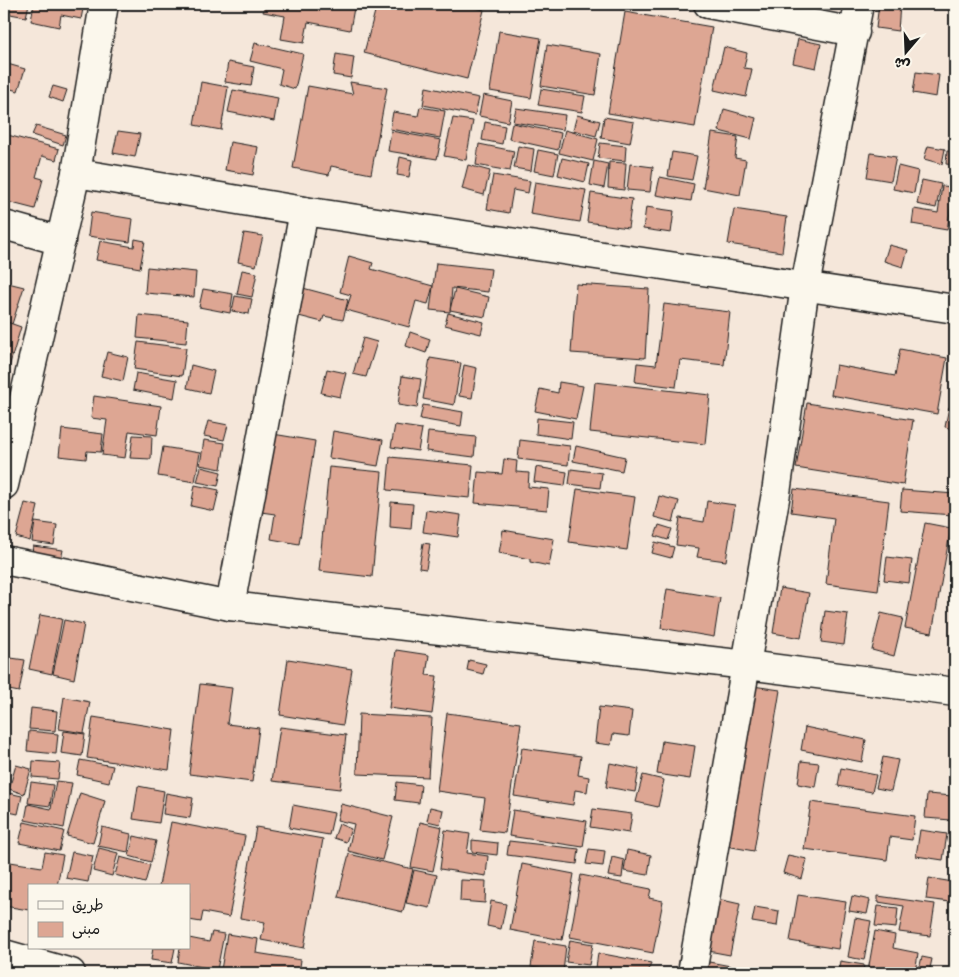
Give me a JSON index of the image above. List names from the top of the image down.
{
  "legend": ["طريق", "مبنى"],
  "north": "bottom"
}
